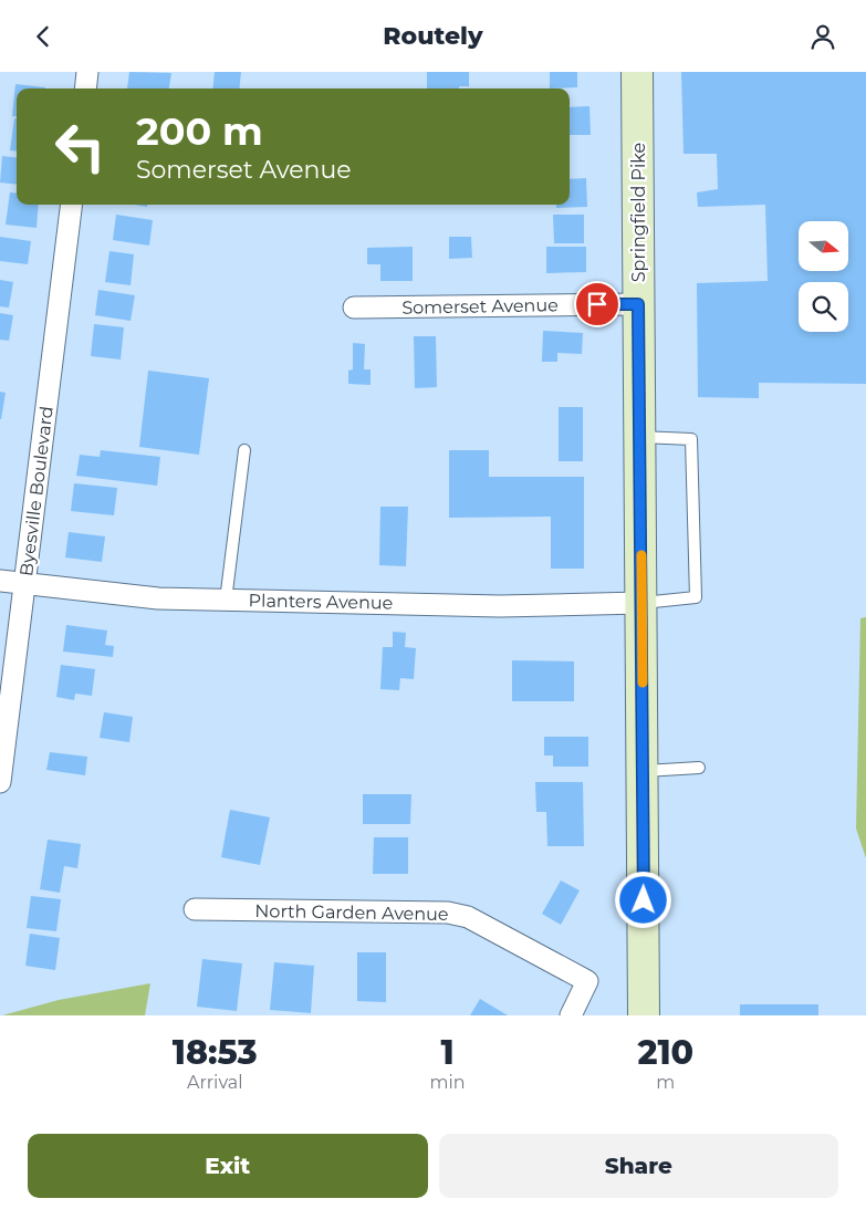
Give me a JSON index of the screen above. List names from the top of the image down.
{
  "streets": {
    "main road": ["Springfield Pike"],
    "street": [
      "Somerset Avenue",
      "Byesville Boulevard",
      "Planters Avenue",
      "North Garden Avenue"
    ]
  },
  "crossings": [
    ["Springfield Pike", "Somerset Avenue"],
    ["Springfield Pike", "Planters Avenue"],
    ["Byesville Boulevard", "Planters Avenue"]
  ],
  "north": "right",
  "page": {
    "header": "Routely",
    "turn": ["200 m", "Somerset Avenue"],
    "eta": [
      "18:53",
      "Arrival",
      "1",
      "min",
      "210",
      "m"
    ],
    "buttons": ["Exit", "Share"]
  }
}
